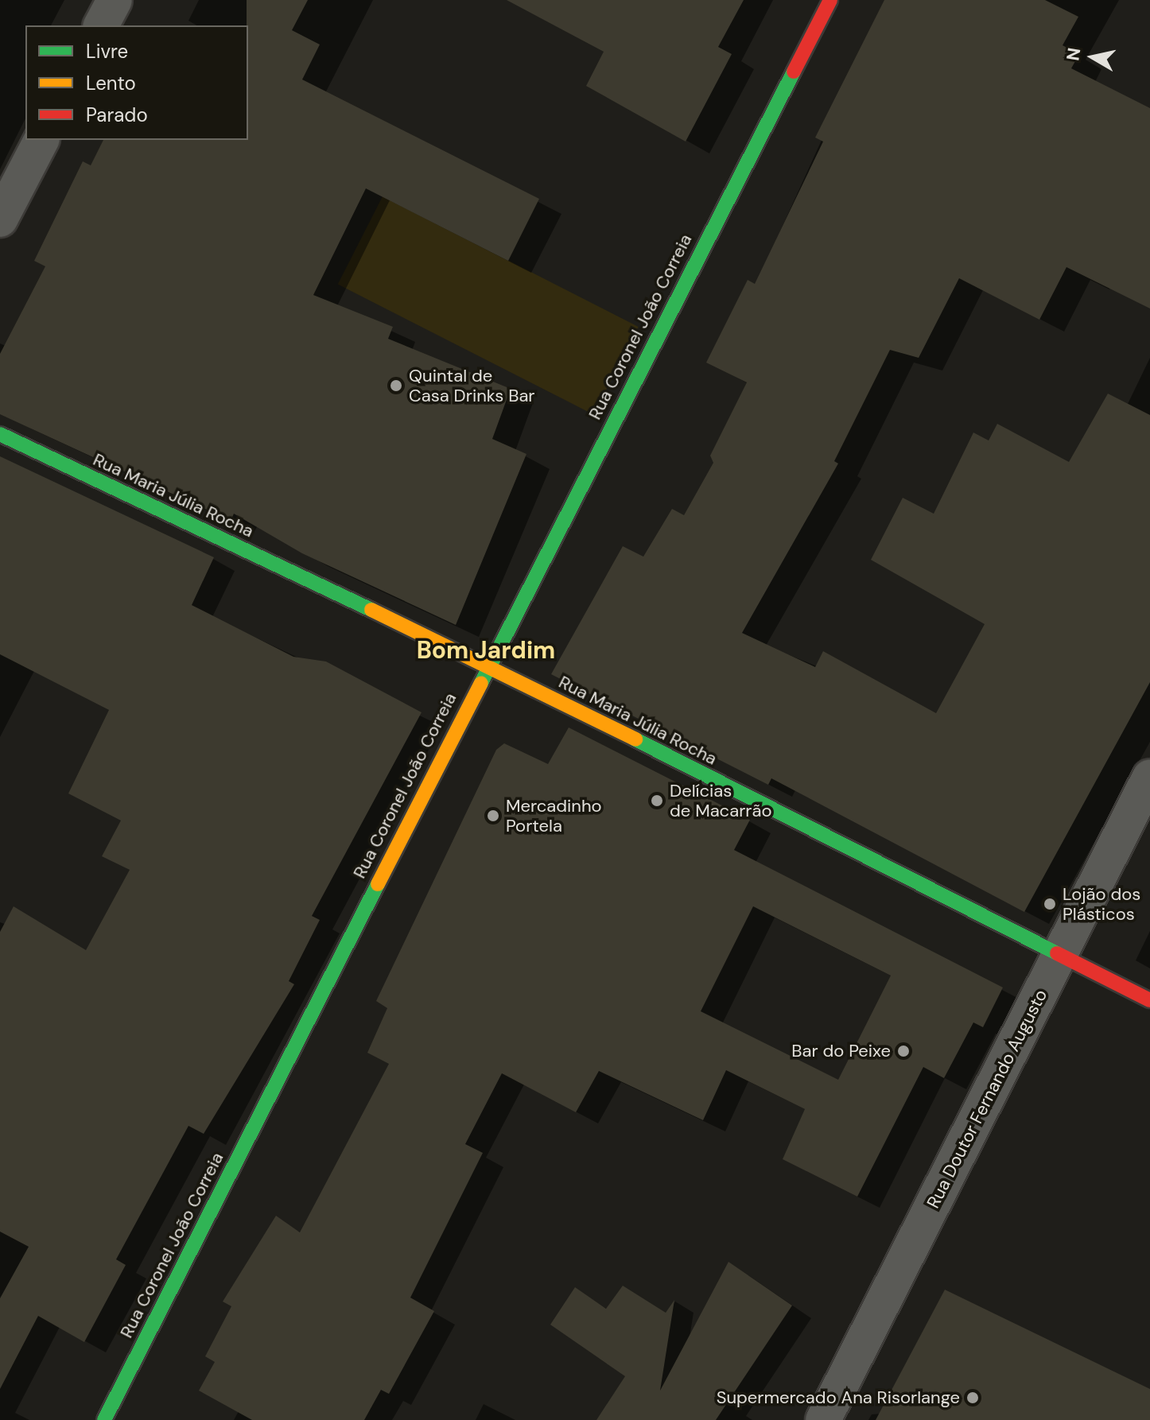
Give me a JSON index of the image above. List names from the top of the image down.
{
  "streets": {
    "street": ["Rua Coronel João Correia", "Rua Maria Júlia Rocha", "Rua Doutor Fernando Augusto"]
  },
  "crossings": [
    ["Rua Coronel João Correia", "Rua Maria Júlia Rocha"],
    ["Rua Maria Júlia Rocha", "Rua Doutor Fernando Augusto"]
  ],
  "districts": ["Bom Jardim"],
  "places": [
    "Quintal de Casa Drinks Bar",
    "Delícias de Macarrão",
    "Mercadinho Portela",
    "Lojão dos Plásticos",
    "Bar do Peixe",
    "Supermercado Ana Risorlange"
  ],
  "legend": ["Livre", "Lento", "Parado"],
  "north": "left"
}
